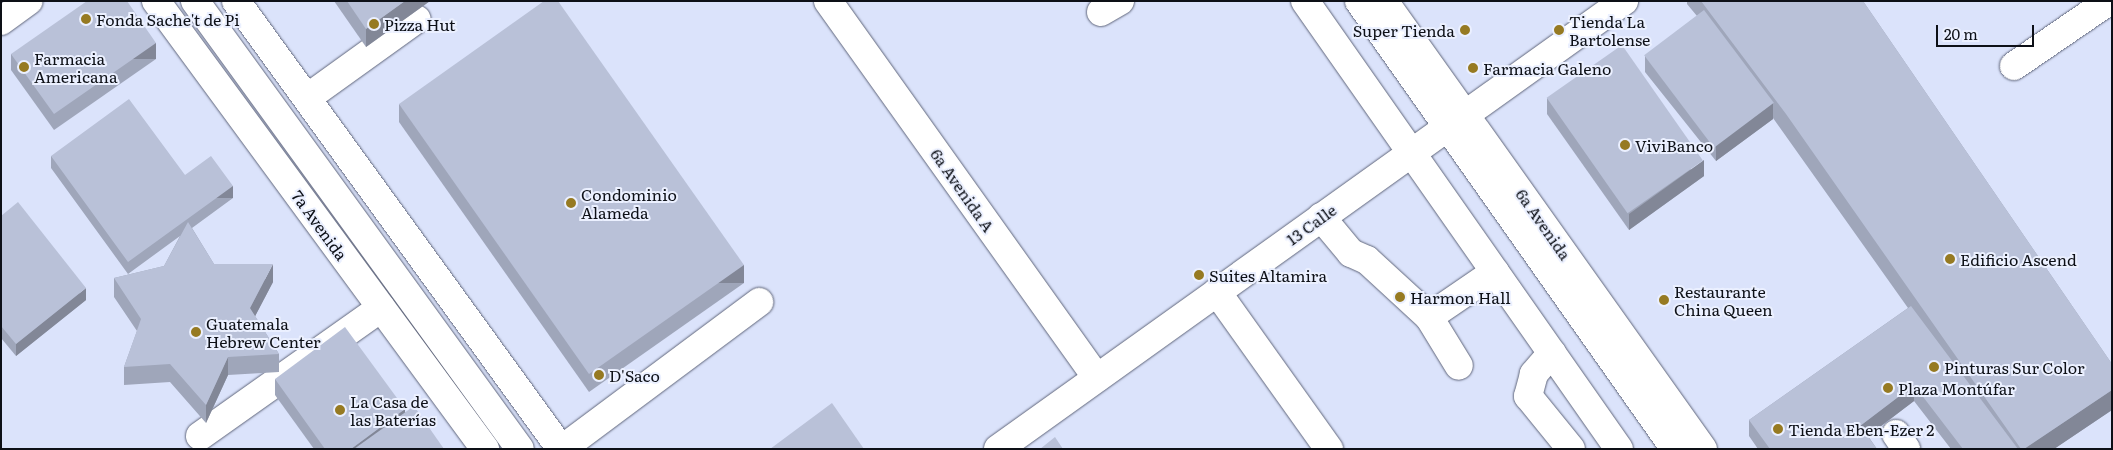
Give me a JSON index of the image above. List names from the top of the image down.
{
  "streets": {
    "main road": [
      "6a Avenida A",
      "13 Calle",
      "6a Avenida",
      "7a Avenida"
    ]
  },
  "crossings": [
    ["6a Avenida A", "13 Calle"],
    ["13 Calle", "6a Avenida"]
  ],
  "places": [
    "Fonda Sache't de Pi",
    "Pizza Hut",
    "Super Tienda",
    "Tienda La Bartolense",
    "Farmacia Americana",
    "Farmacia Galeno",
    "ViviBanco",
    "Condominio Alameda",
    "Edificio Ascend",
    "Suites Altamira",
    "Harmon Hall",
    "Restaurante China Queen",
    "Guatemala Hebrew Center",
    "Pinturas Sur Color",
    "D'Saco",
    "Plaza Montúfar",
    "La Casa de las Baterías",
    "Tienda Eben-Ezer 2"
  ],
  "scale_bar": "20 m"
}
